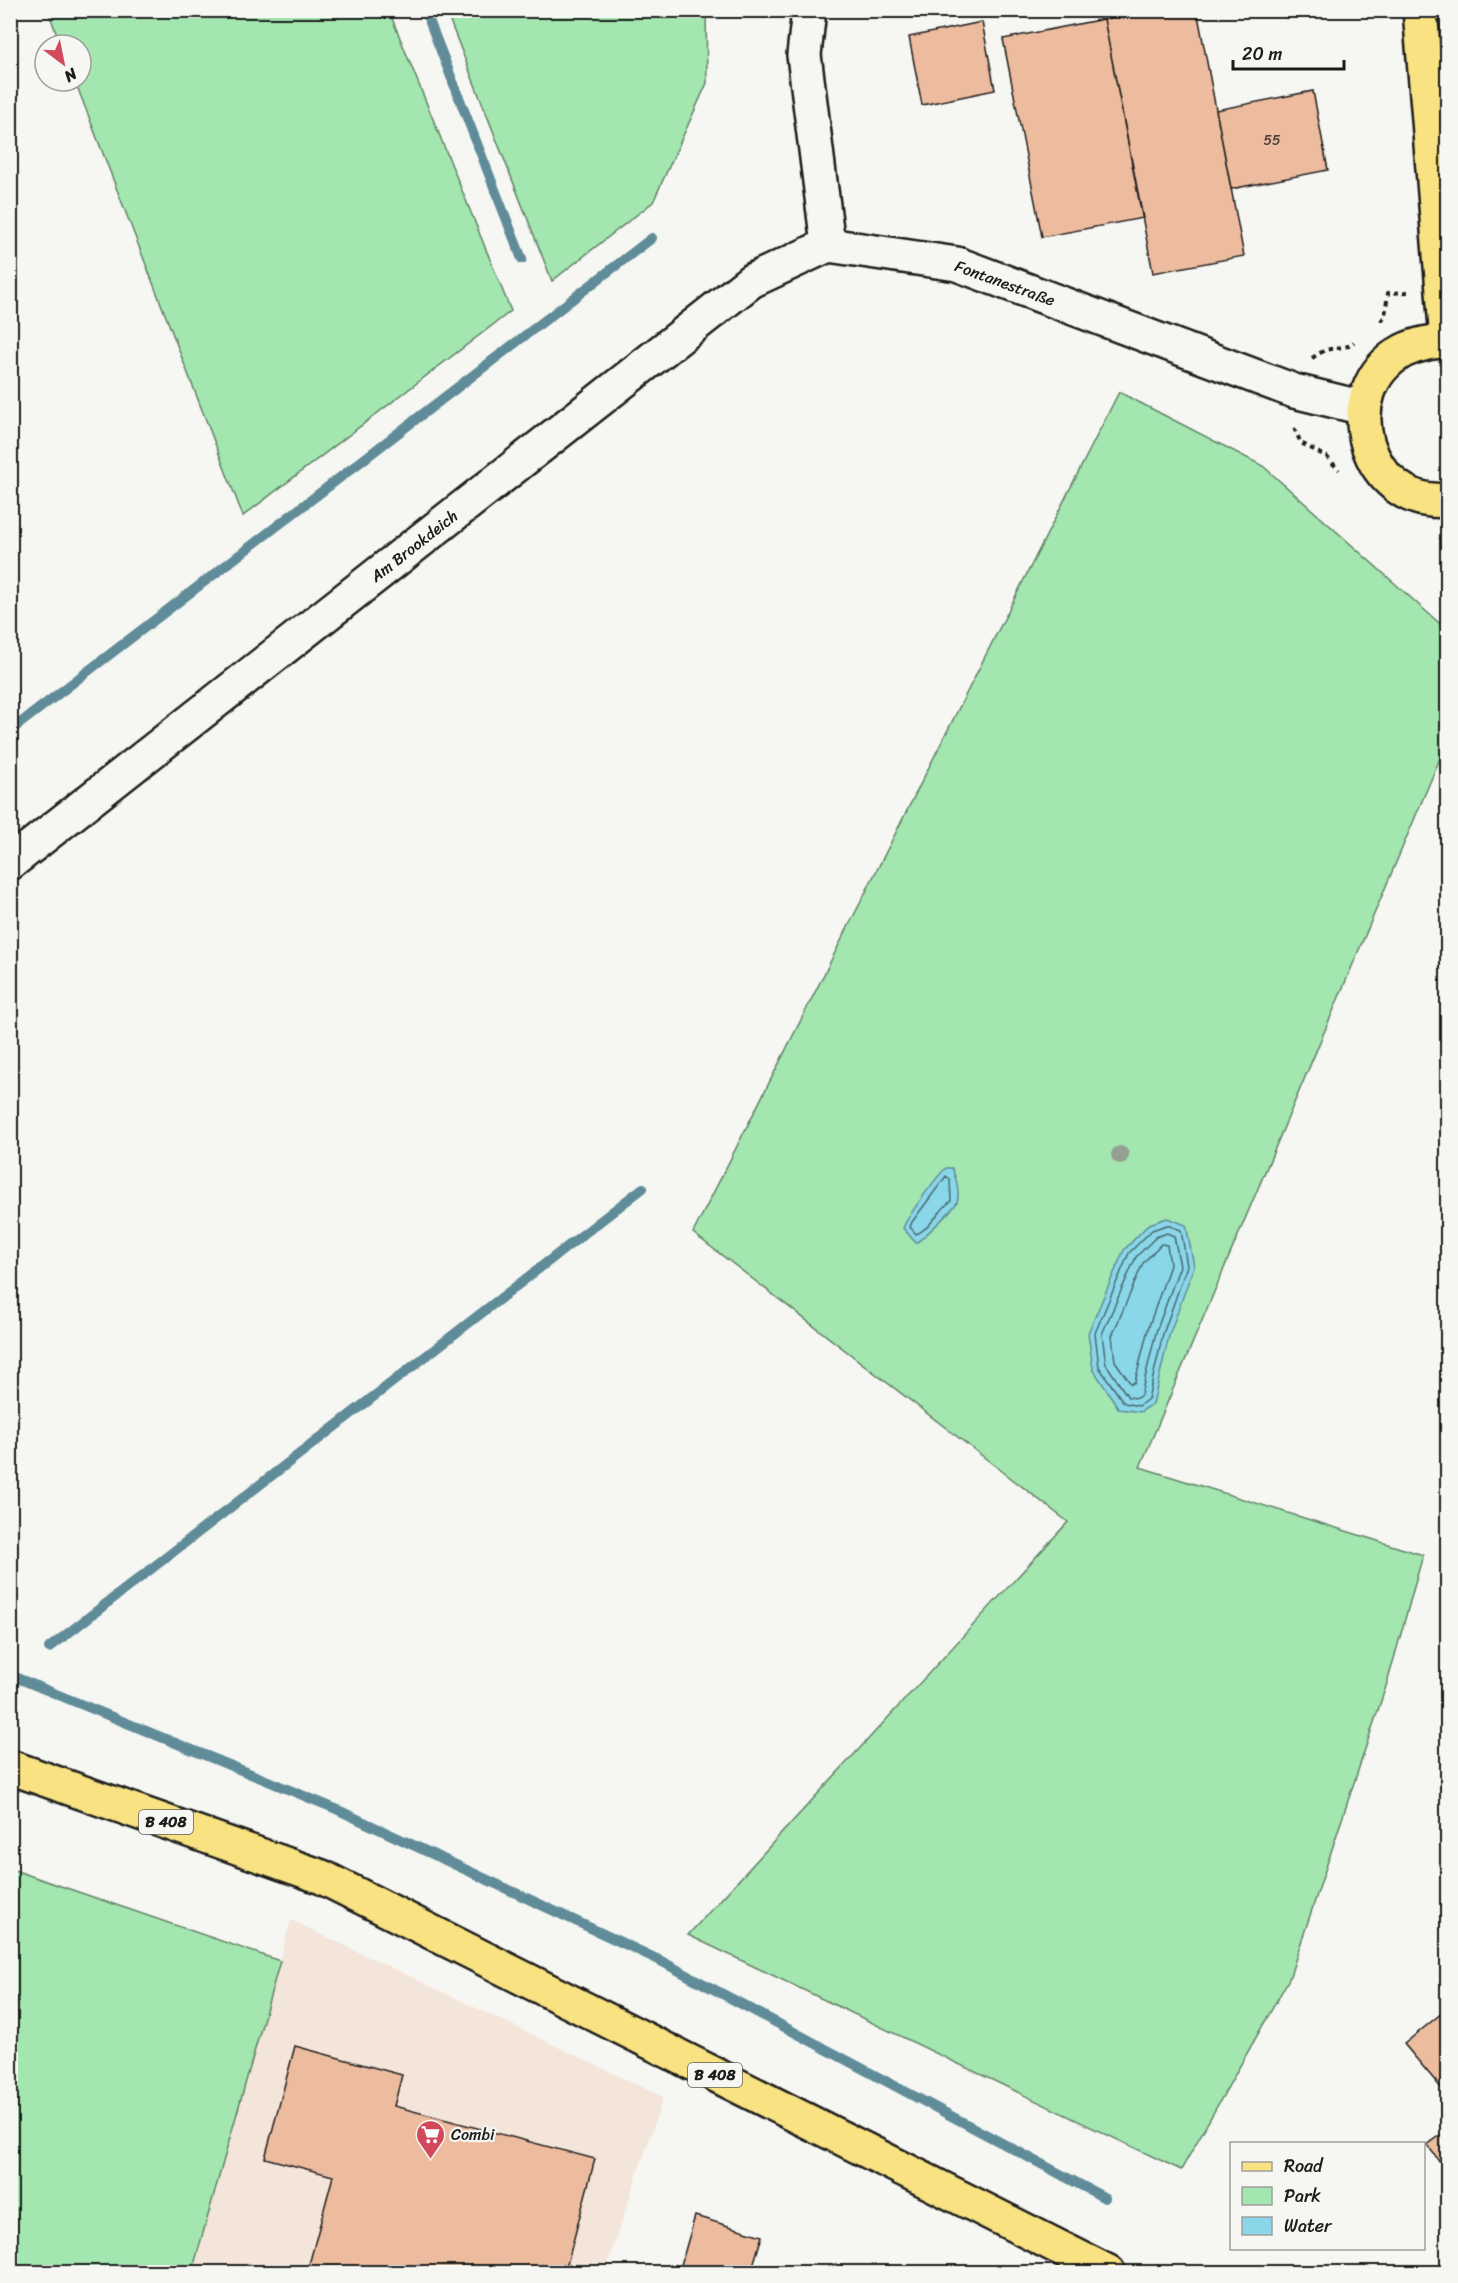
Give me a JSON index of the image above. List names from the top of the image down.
{
  "streets": {
    "main road": ["B 408"],
    "street": ["Fontanestraße", "Am Brookdeich"]
  },
  "crossings": [
    ["Fontanestraße", "Am Brookdeich"]
  ],
  "places": {
    "supermarket": ["Combi"]
  },
  "house_numbers": ["55"],
  "legend": ["Road", "Park", "Water"],
  "scale_bar": "20 m",
  "north": "bottom right"
}
